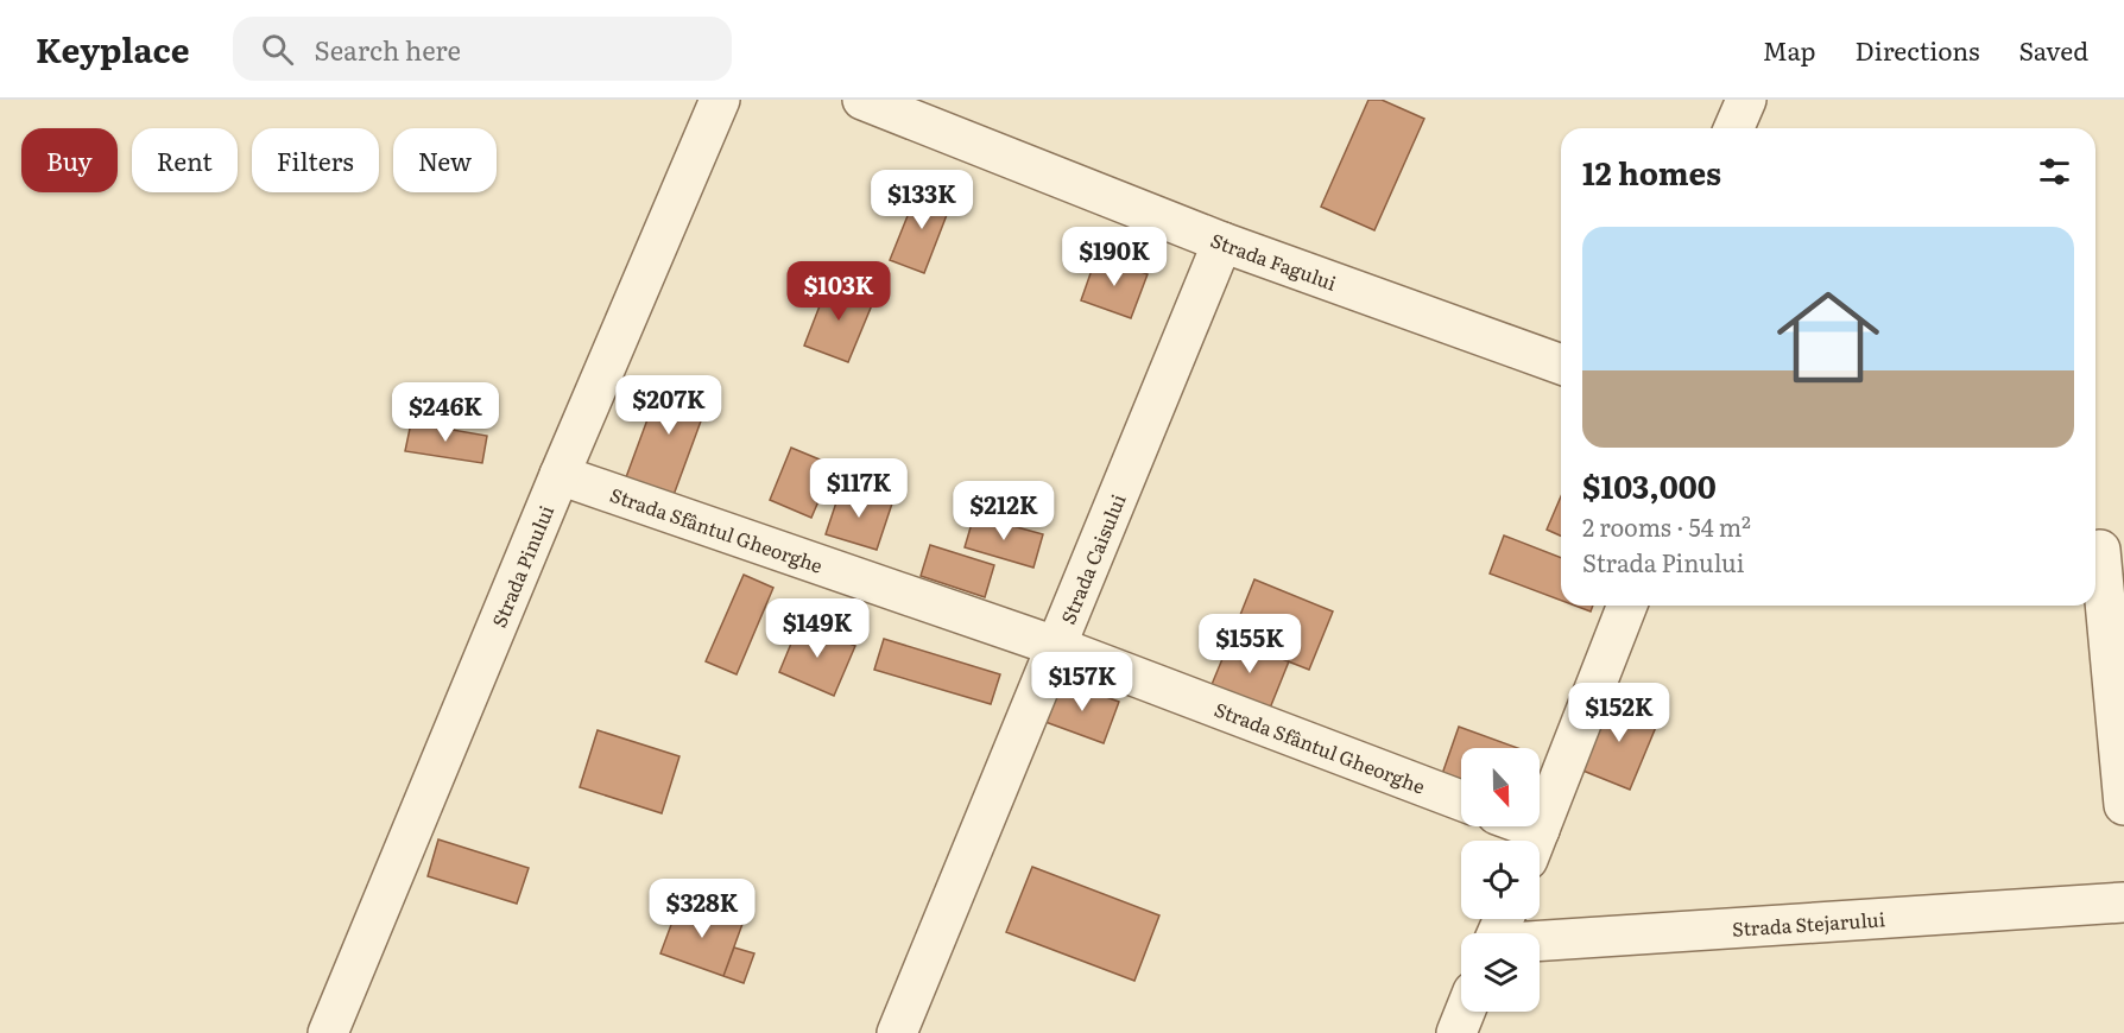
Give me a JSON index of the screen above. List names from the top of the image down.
{
  "streets": {
    "street": [
      "Strada Fagului",
      "Strada Sfântul Gheorghe",
      "Strada Caisului",
      "Strada Pinului",
      "Strada Stejarului"
    ]
  },
  "crossings": [
    ["Strada Fagului", "Strada Caisului"],
    ["Strada Sfântul Gheorghe", "Strada Caisului"],
    ["Strada Sfântul Gheorghe", "Strada Pinului"]
  ],
  "north": "bottom",
  "page": {
    "header": "Keyplace",
    "search": "Search here",
    "nav": ["Map", "Directions", "Saved"],
    "chip": [
      "Buy",
      "Rent",
      "Filters",
      "New"
    ],
    "heading": "12 homes",
    "price": [
      "$133K",
      "$190K",
      "$103K",
      "$207K",
      "$246K",
      "$117K",
      "$212K",
      "$149K",
      "$155K",
      "$157K",
      "$152K",
      "$328K"
    ],
    "list": [
      {
        "name": "$103,000",
        "note": "2 rooms · 54 m² · Strada Pinului"
      }
    ]
  }
}
